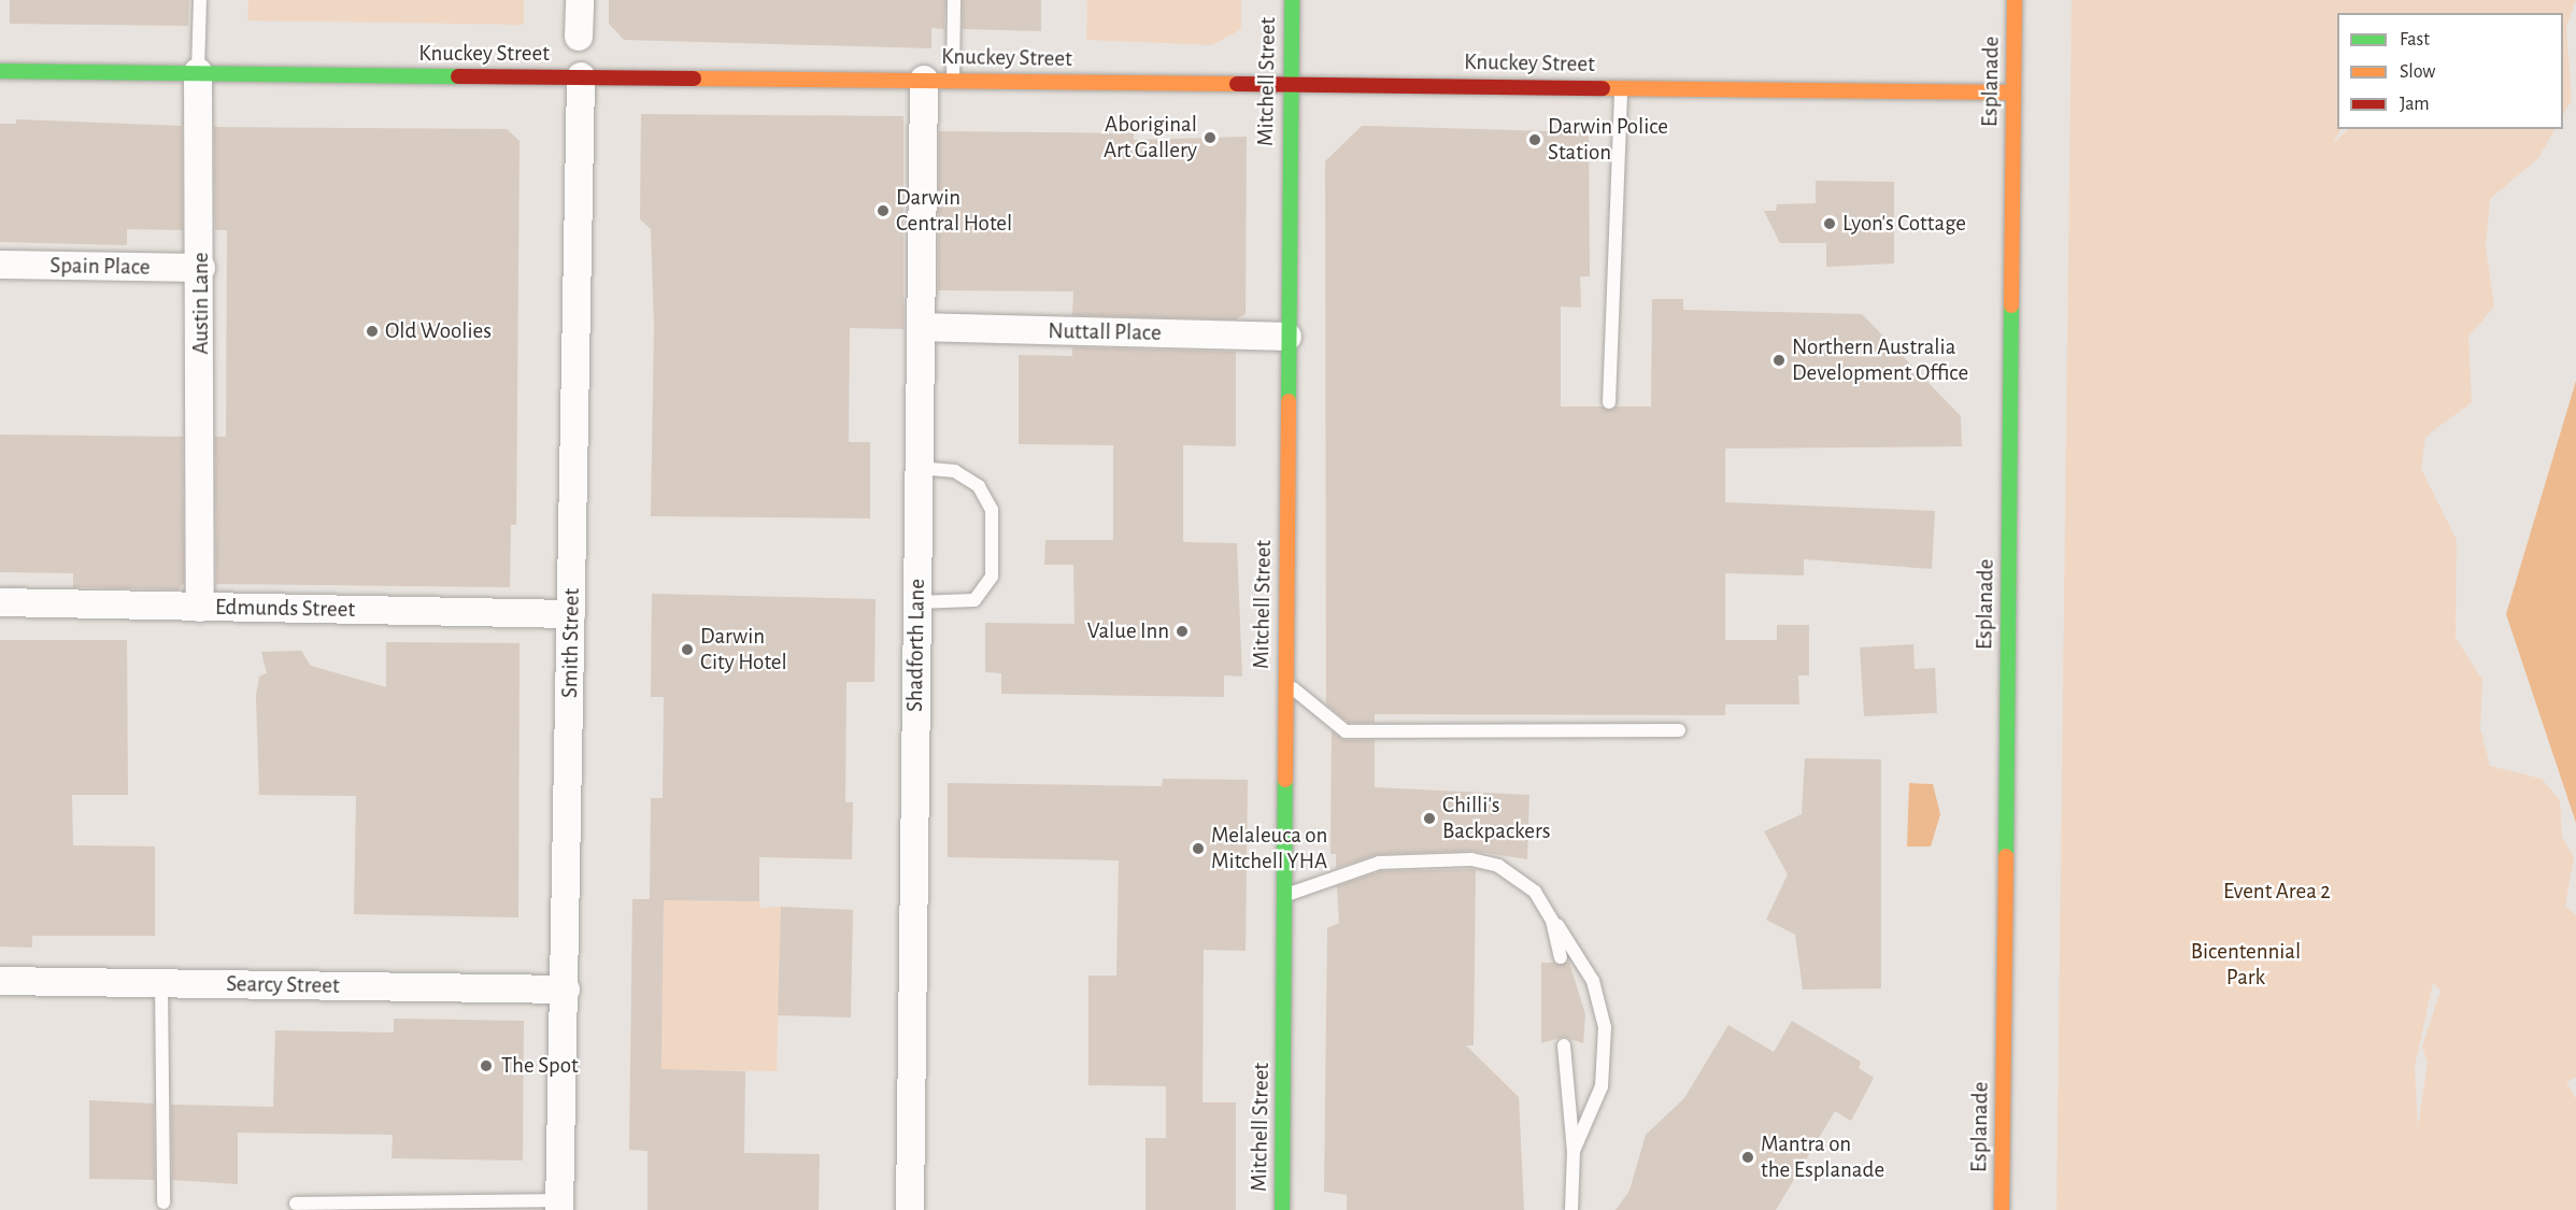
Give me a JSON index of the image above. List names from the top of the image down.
{
  "streets": {
    "street": [
      "Knuckey Street",
      "Mitchell Street",
      "Esplanade",
      "Spain Place",
      "Austin Lane",
      "Nuttall Place",
      "Edmunds Street",
      "Smith Street",
      "Shadforth Lane",
      "Searcy Street"
    ]
  },
  "crossings": [
    ["Knuckey Street", "Mitchell Street"],
    ["Knuckey Street", "Esplanade"],
    ["Knuckey Street", "Austin Lane"],
    ["Knuckey Street", "Smith Street"],
    ["Knuckey Street", "Shadforth Lane"],
    ["Mitchell Street", "Nuttall Place"],
    ["Spain Place", "Austin Lane"],
    ["Austin Lane", "Edmunds Street"],
    ["Nuttall Place", "Shadforth Lane"],
    ["Edmunds Street", "Smith Street"],
    ["Smith Street", "Searcy Street"]
  ],
  "parks": ["Event Area 2", "Bicentennial Park"],
  "places": [
    "Aboriginal Art Gallery",
    "Darwin Police Station",
    "Darwin Central Hotel",
    "Lyon's Cottage",
    "Old Woolies",
    "Northern Australia Development Office",
    "Value Inn",
    "Darwin City Hotel",
    "Chilli's Backpackers",
    "Melaleuca on Mitchell YHA",
    "The Spot",
    "Mantra on the Esplanade"
  ],
  "legend": ["Fast", "Slow", "Jam"]
}
